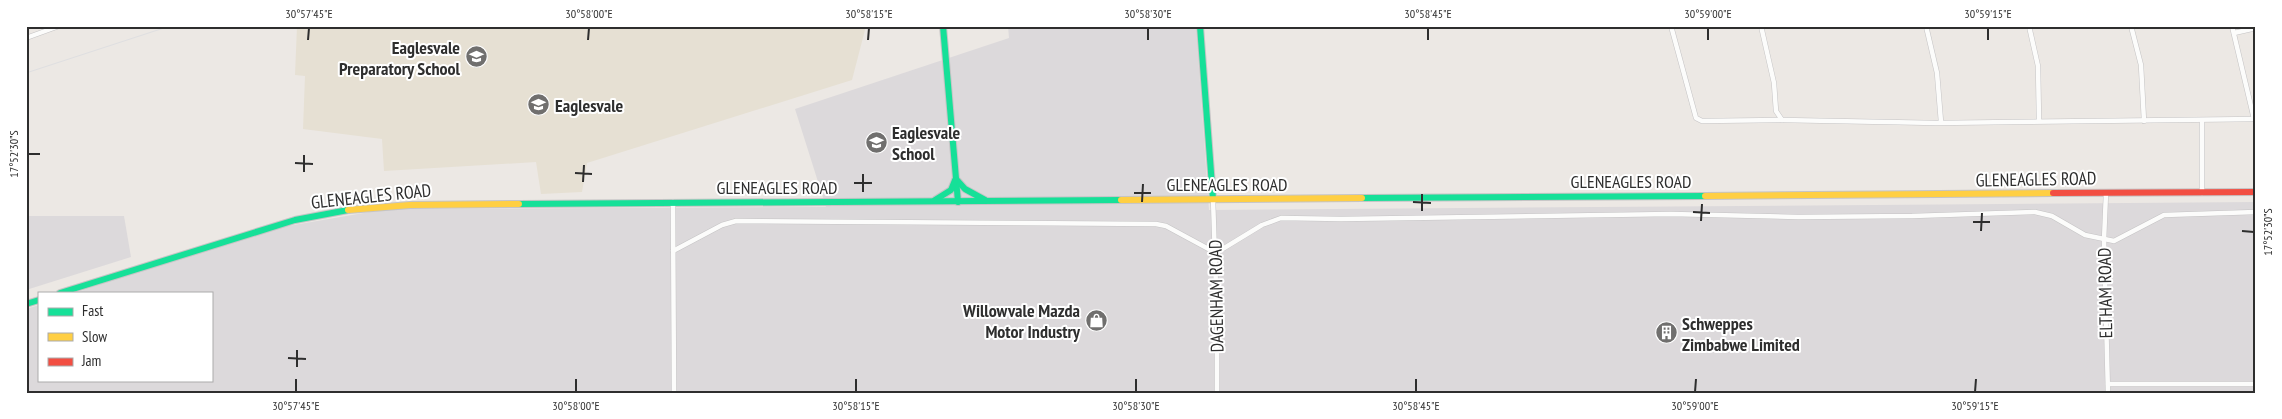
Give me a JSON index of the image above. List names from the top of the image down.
{
  "streets": {
    "street": ["GLENEAGLES ROAD", "ELTHAM ROAD", "DAGENHAM ROAD"]
  },
  "crossings": [
    ["GLENEAGLES ROAD", "ELTHAM ROAD"],
    ["GLENEAGLES ROAD", "DAGENHAM ROAD"]
  ],
  "places": {
    "school or university": ["Eaglesvale Preparatory School", "Eaglesvale", "Eaglesvale School"],
    "shop": ["Willowvale Mazda Motor Industry"],
    "building": ["Schweppes Zimbabwe Limited"]
  },
  "legend": ["Fast", "Slow", "Jam"],
  "coordinates": [
    "30°57'45\"E",
    "30°58'00\"E",
    "30°58'15\"E",
    "30°58'30\"E",
    "30°58'45\"E",
    "30°59'00\"E",
    "30°59'15\"E",
    "17°52'30\"S"
  ]
}
